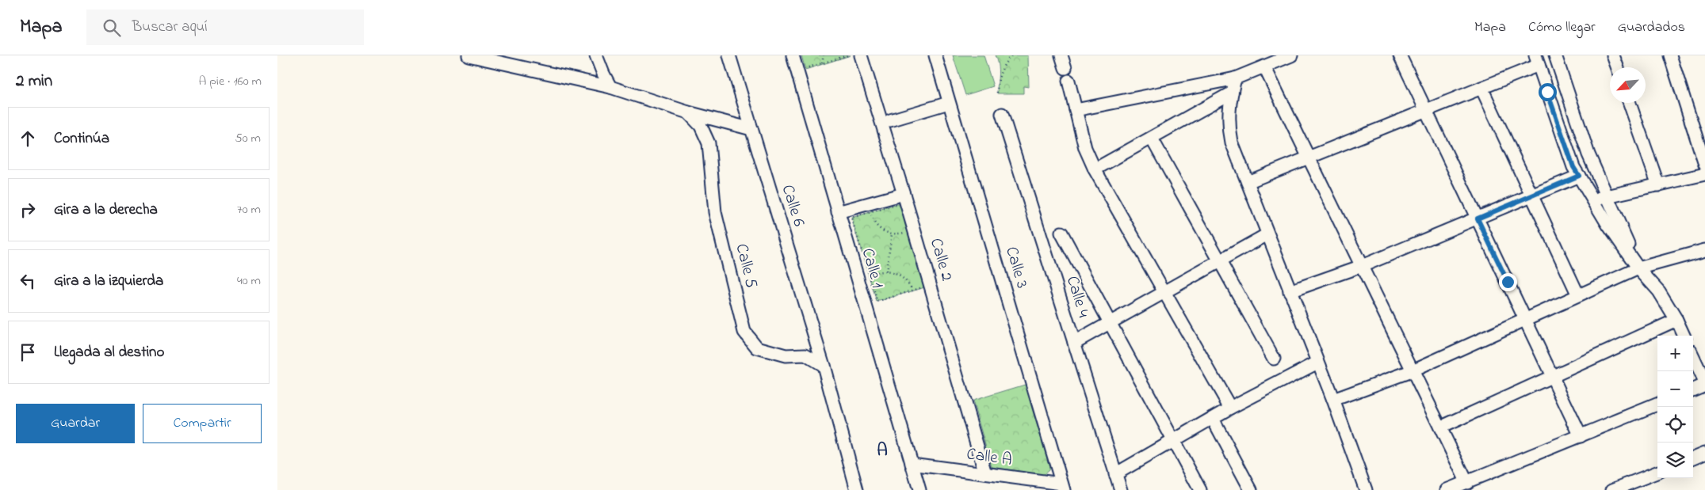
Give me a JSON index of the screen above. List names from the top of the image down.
{
  "streets": {
    "street": [
      "Calle 6",
      "Calle 2",
      "Calle 5",
      "Calle 3",
      "Calle 1",
      "Calle 4",
      "Calle A"
    ]
  },
  "crossings": [
    ["Calle 6", "Calle 5"],
    ["Calle 2", "Calle A"],
    ["Calle 3", "Calle A"],
    ["Calle 1", "Calle A"]
  ],
  "districts": ["A"],
  "north": "bottom left",
  "page": {
    "header": "Mapa",
    "search": "Buscar aquí",
    "nav": ["Mapa", "Cómo llegar", "Guardados"],
    "heading": ["2 min", "A pie · 160 m"],
    "list": [
      ["Continúa", "50 m"],
      ["Gira a la derecha", "70 m"],
      ["Gira a la izquierda", "40 m"],
      "Llegada al destino"
    ],
    "map_buttons": ["+", "−"],
    "buttons": ["Guardar", "Compartir"]
  }
}
